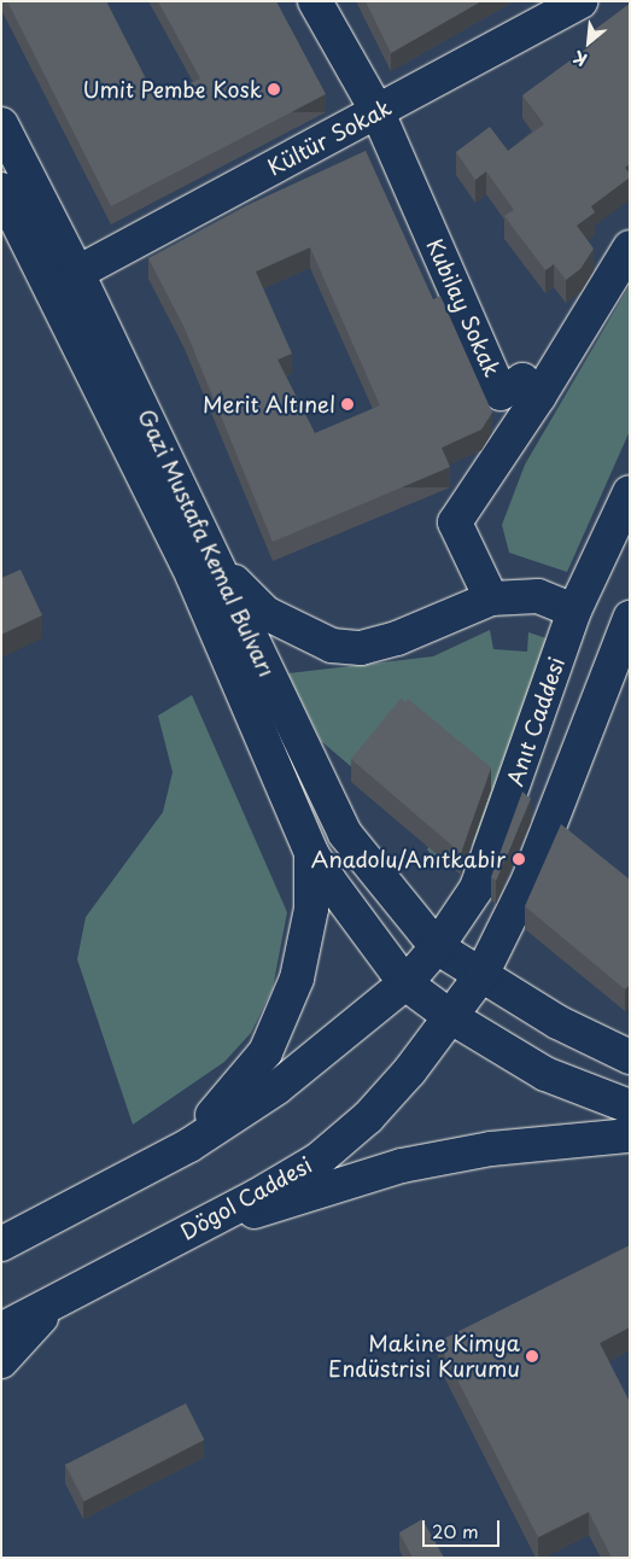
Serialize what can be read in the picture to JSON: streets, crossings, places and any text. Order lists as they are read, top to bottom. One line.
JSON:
{"streets":{"main road":["Kültür Sokak","Kubilay Sokak","Gazi Mustafa Kemal Bulvarı","Anıt Caddesi","Dögol Caddesi"]},"crossings":[["Kültür Sokak","Kubilay Sokak"],["Kültür Sokak","Gazi Mustafa Kemal Bulvarı"],["Gazi Mustafa Kemal Bulvarı","Anıt Caddesi"]],"places":["Umit Pembe Kosk","Merit Altınel","Anadolu/Anıtkabir","Makine Kimya Endüstrisi Kurumu"],"scale_bar":"20 m","north":"bottom left"}
